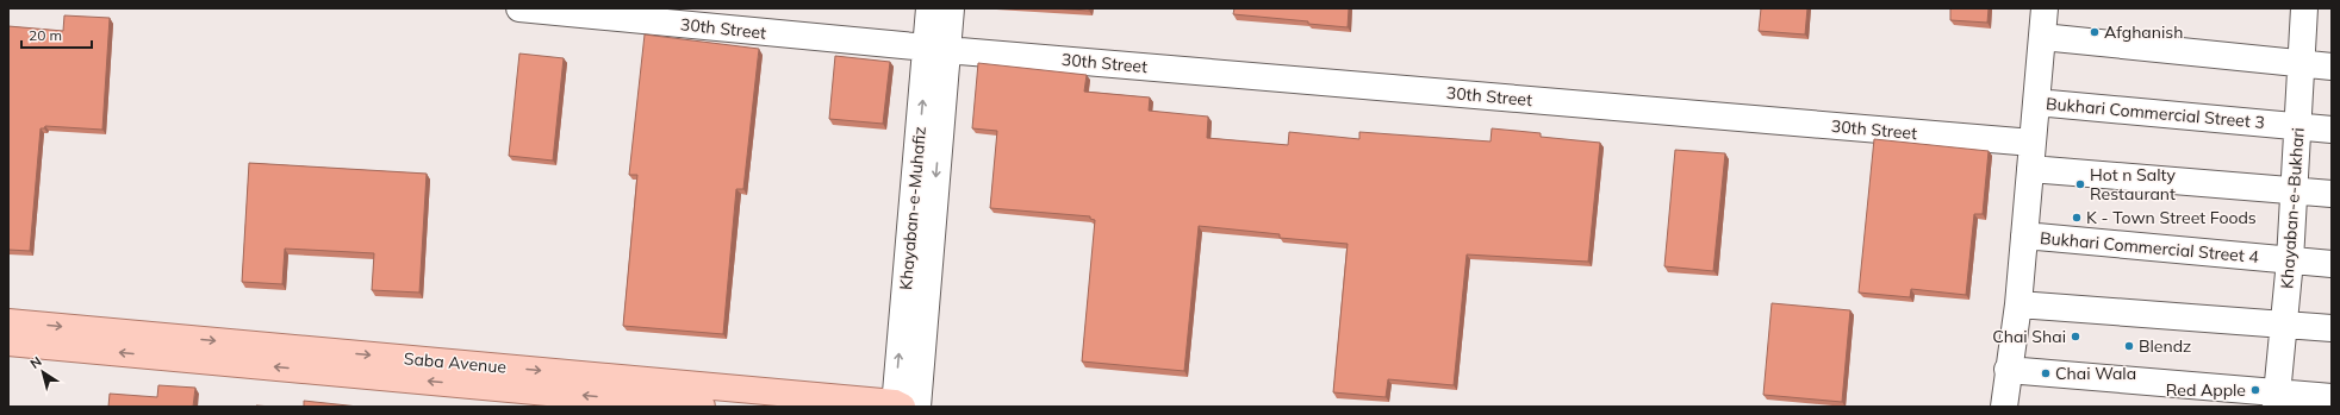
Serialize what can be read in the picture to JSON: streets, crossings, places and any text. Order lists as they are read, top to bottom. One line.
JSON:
{"streets":{"main road":["Saba Avenue"],"street":["30th Street","Bukhari Commercial Street 3","Khayaban-e-Muhafiz","Khayaban-e-Bukhari","Bukhari Commercial Street 4"]},"crossings":[["30th Street","Khayaban-e-Muhafiz"],["Bukhari Commercial Street 3","Khayaban-e-Bukhari"],["Khayaban-e-Muhafiz","Saba Avenue"],["Khayaban-e-Bukhari","Bukhari Commercial Street 4"]],"places":["Afghanish","Hot n Salty Restaurant","K - Town Street Foods","Chai Shai","Blendz","Chai Wala","Red Apple"],"scale_bar":"20 m","north":"top left"}
